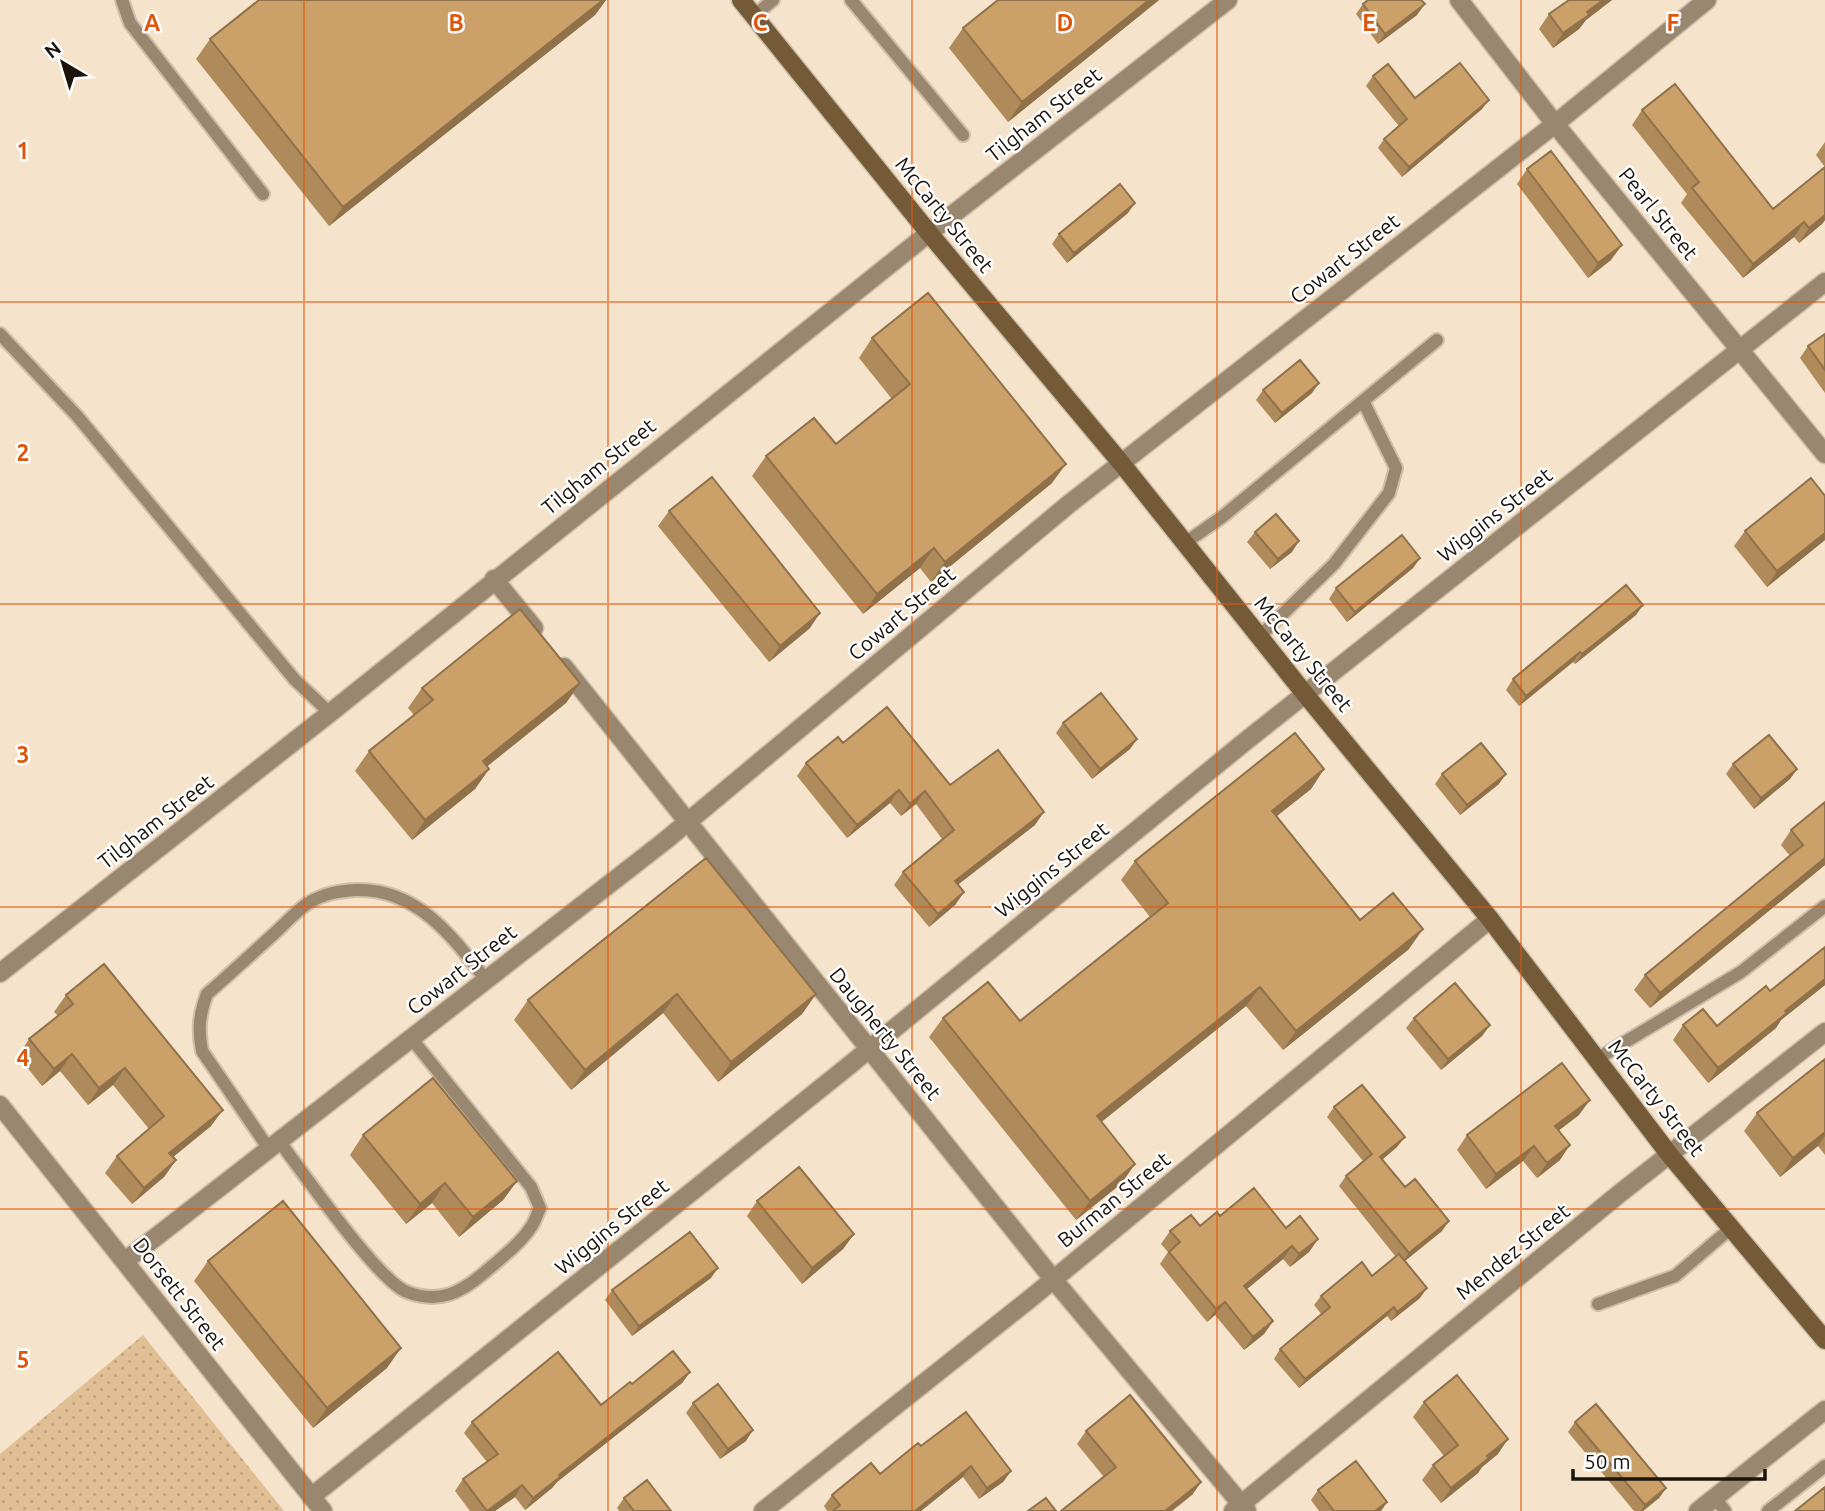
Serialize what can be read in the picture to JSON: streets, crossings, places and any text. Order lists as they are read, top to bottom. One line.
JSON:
{"streets":{"main road":["McCarty Street"],"street":["Tilgham Street","Pearl Street","Cowart Street","Wiggins Street","Daugherty Street","Burman Street","Mendez Street","Dorsett Street"]},"crossings":[["Tilgham Street","McCarty Street"],["Tilgham Street","Daugherty Street"],["Pearl Street","Cowart Street"],["Pearl Street","Wiggins Street"],["McCarty Street","Cowart Street"],["McCarty Street","Wiggins Street"],["McCarty Street","Burman Street"],["McCarty Street","Mendez Street"],["Cowart Street","Daugherty Street"],["Cowart Street","Dorsett Street"],["Wiggins Street","Daugherty Street"],["Wiggins Street","Dorsett Street"],["Daugherty Street","Burman Street"],["Daugherty Street","Mendez Street"]],"scale_bar":"50 m","north":"top left","grid":{"columns":["A","B","C","D","E","F"],"rows":["1","2","3","4","5"]}}
